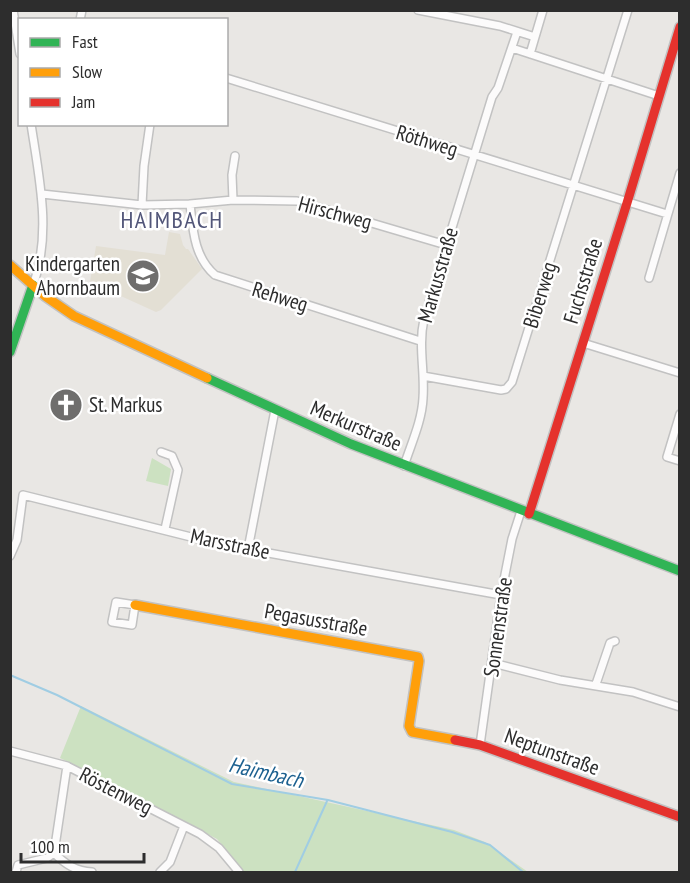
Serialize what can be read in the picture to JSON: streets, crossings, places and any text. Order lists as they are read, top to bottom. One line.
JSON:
{"streets":{"street":["Röthweg","Hirschweg","Markusstraße","Fuchsstraße","Biberweg","Rehweg","Merkurstraße","Marsstraße","Pegasusstraße","Sonnenstraße","Neptunstraße","Röstenweg"]},"crossings":[["Röthweg","Markusstraße"],["Röthweg","Fuchsstraße"],["Röthweg","Biberweg"],["Hirschweg","Markusstraße"],["Hirschweg","Rehweg"],["Markusstraße","Biberweg"],["Markusstraße","Rehweg"],["Markusstraße","Merkurstraße"],["Fuchsstraße","Merkurstraße"],["Fuchsstraße","Sonnenstraße"],["Merkurstraße","Sonnenstraße"],["Marsstraße","Sonnenstraße"],["Pegasusstraße","Neptunstraße"],["Sonnenstraße","Neptunstraße"]],"districts":["HAIMBACH"],"water":["Haimbach"],"places":{"school or university":["Kindergarten Ahornbaum"],"church":["St. Markus"]},"legend":["Fast","Slow","Jam"],"scale_bar":"100 m"}
